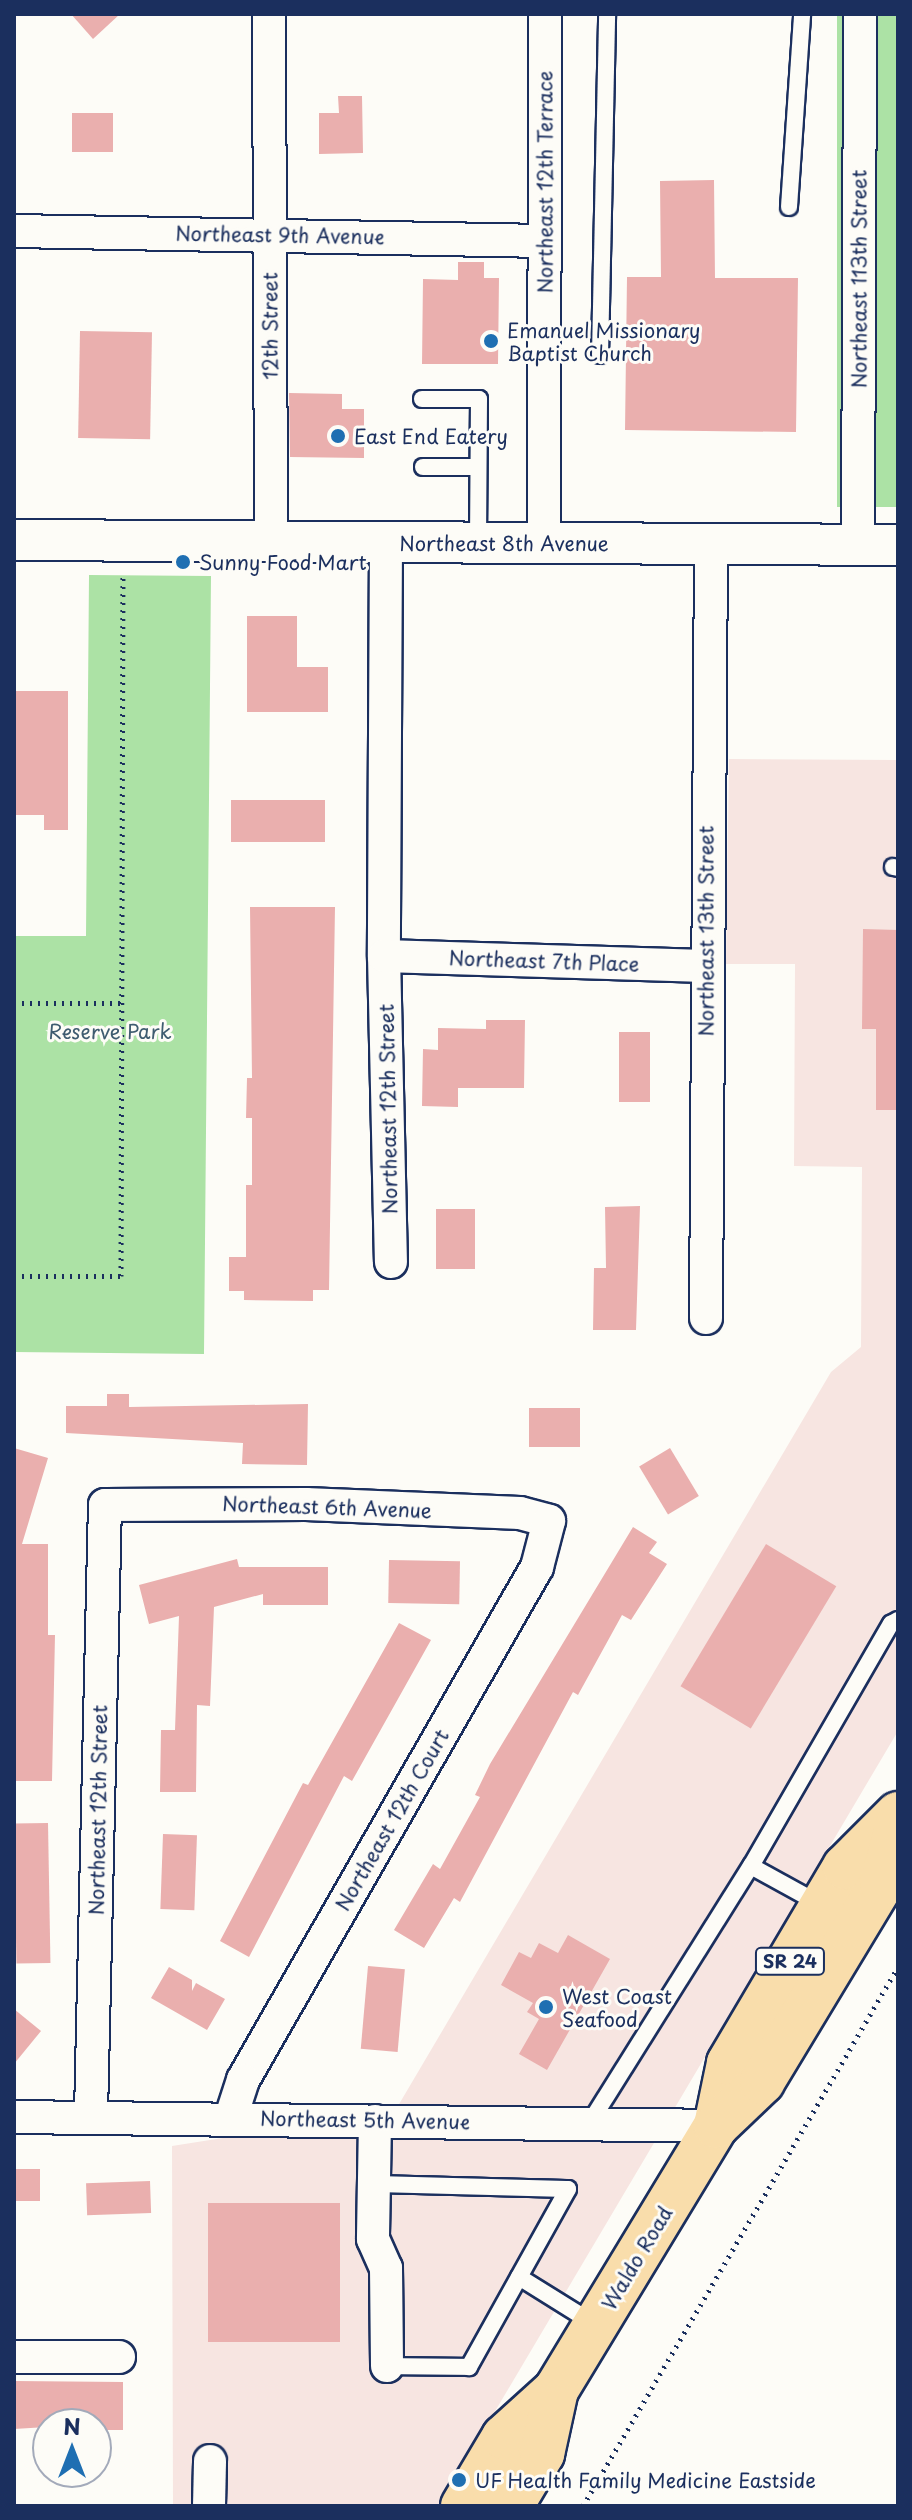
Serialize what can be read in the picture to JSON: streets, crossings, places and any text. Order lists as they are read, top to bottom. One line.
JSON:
{"streets":{"highway":["SR 24","Waldo Road"],"street":["Northeast 12th Terrace","Northeast 9th Avenue","Northeast 113th Street","12th Street","Northeast 8th Avenue","Northeast 13th Street","Northeast 7th Place","Northeast 12th Street","Northeast 6th Avenue","Northeast 12th Court","Northeast 5th Avenue"]},"crossings":[["Northeast 12th Terrace","Northeast 9th Avenue"],["Northeast 12th Terrace","Northeast 8th Avenue"],["Northeast 9th Avenue","12th Street"],["Northeast 113th Street","Northeast 8th Avenue"],["12th Street","Northeast 8th Avenue"],["Northeast 8th Avenue","Northeast 13th Street"],["Northeast 13th Street","Northeast 7th Place"],["Northeast 7th Place","Northeast 12th Street"],["Northeast 12th Street","Northeast 6th Avenue"],["Northeast 12th Street","Northeast 5th Avenue"],["Northeast 6th Avenue","Northeast 12th Court"],["Northeast 12th Court","Northeast 5th Avenue"],["Northeast 5th Avenue","Waldo Road"]],"parks":["Reserve Park"],"places":["Emanuel Missionary Baptist Church","East End Eatery","Sunny Food Mart","West Coast Seafood","UF Health Family Medicine Eastside"],"north":"top"}
